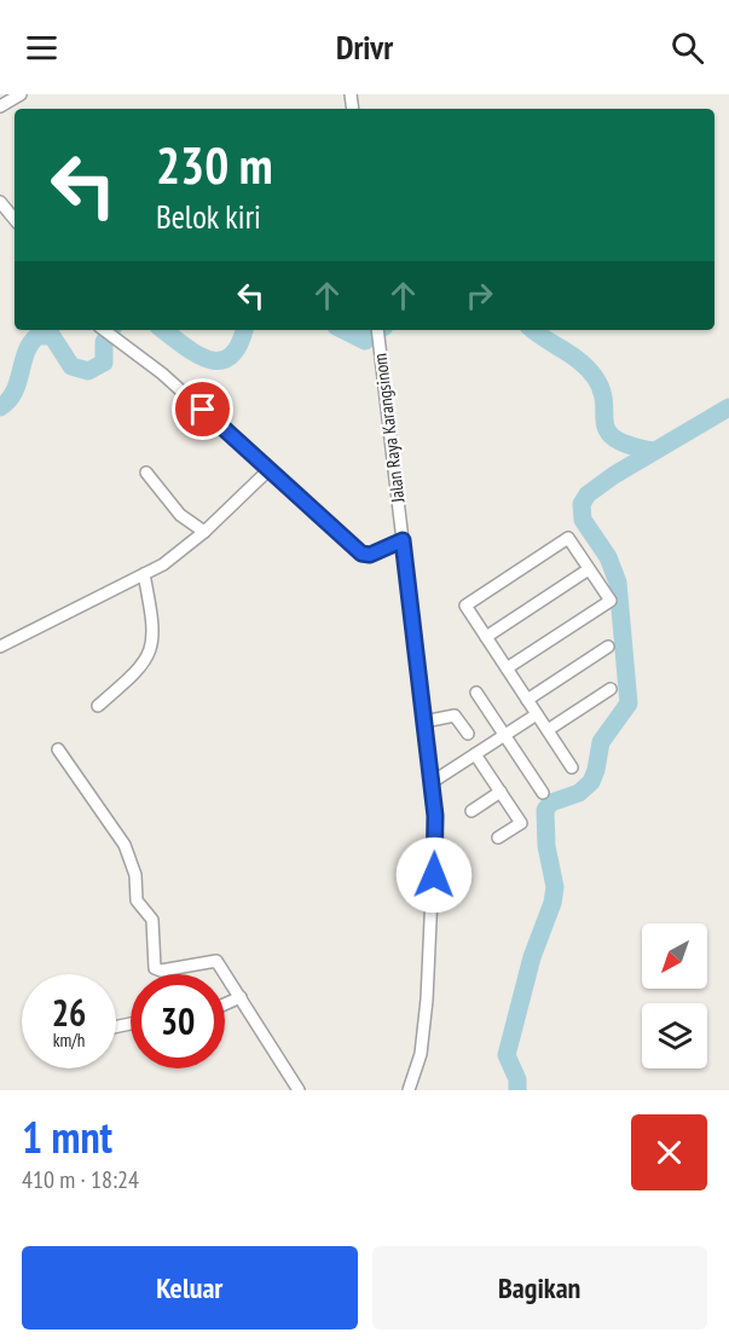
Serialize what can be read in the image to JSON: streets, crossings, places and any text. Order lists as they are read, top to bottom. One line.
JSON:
{"streets":{"street":["Jalan Raya Karangsinom"]},"north":"bottom left","page":{"header":"Drivr","turn":["230 m","Belok kiri"],"speed":"26 km/h","limit":"30","heading":["1 mnt","410 m · 18:24"],"buttons":["Keluar","Bagikan"]}}
